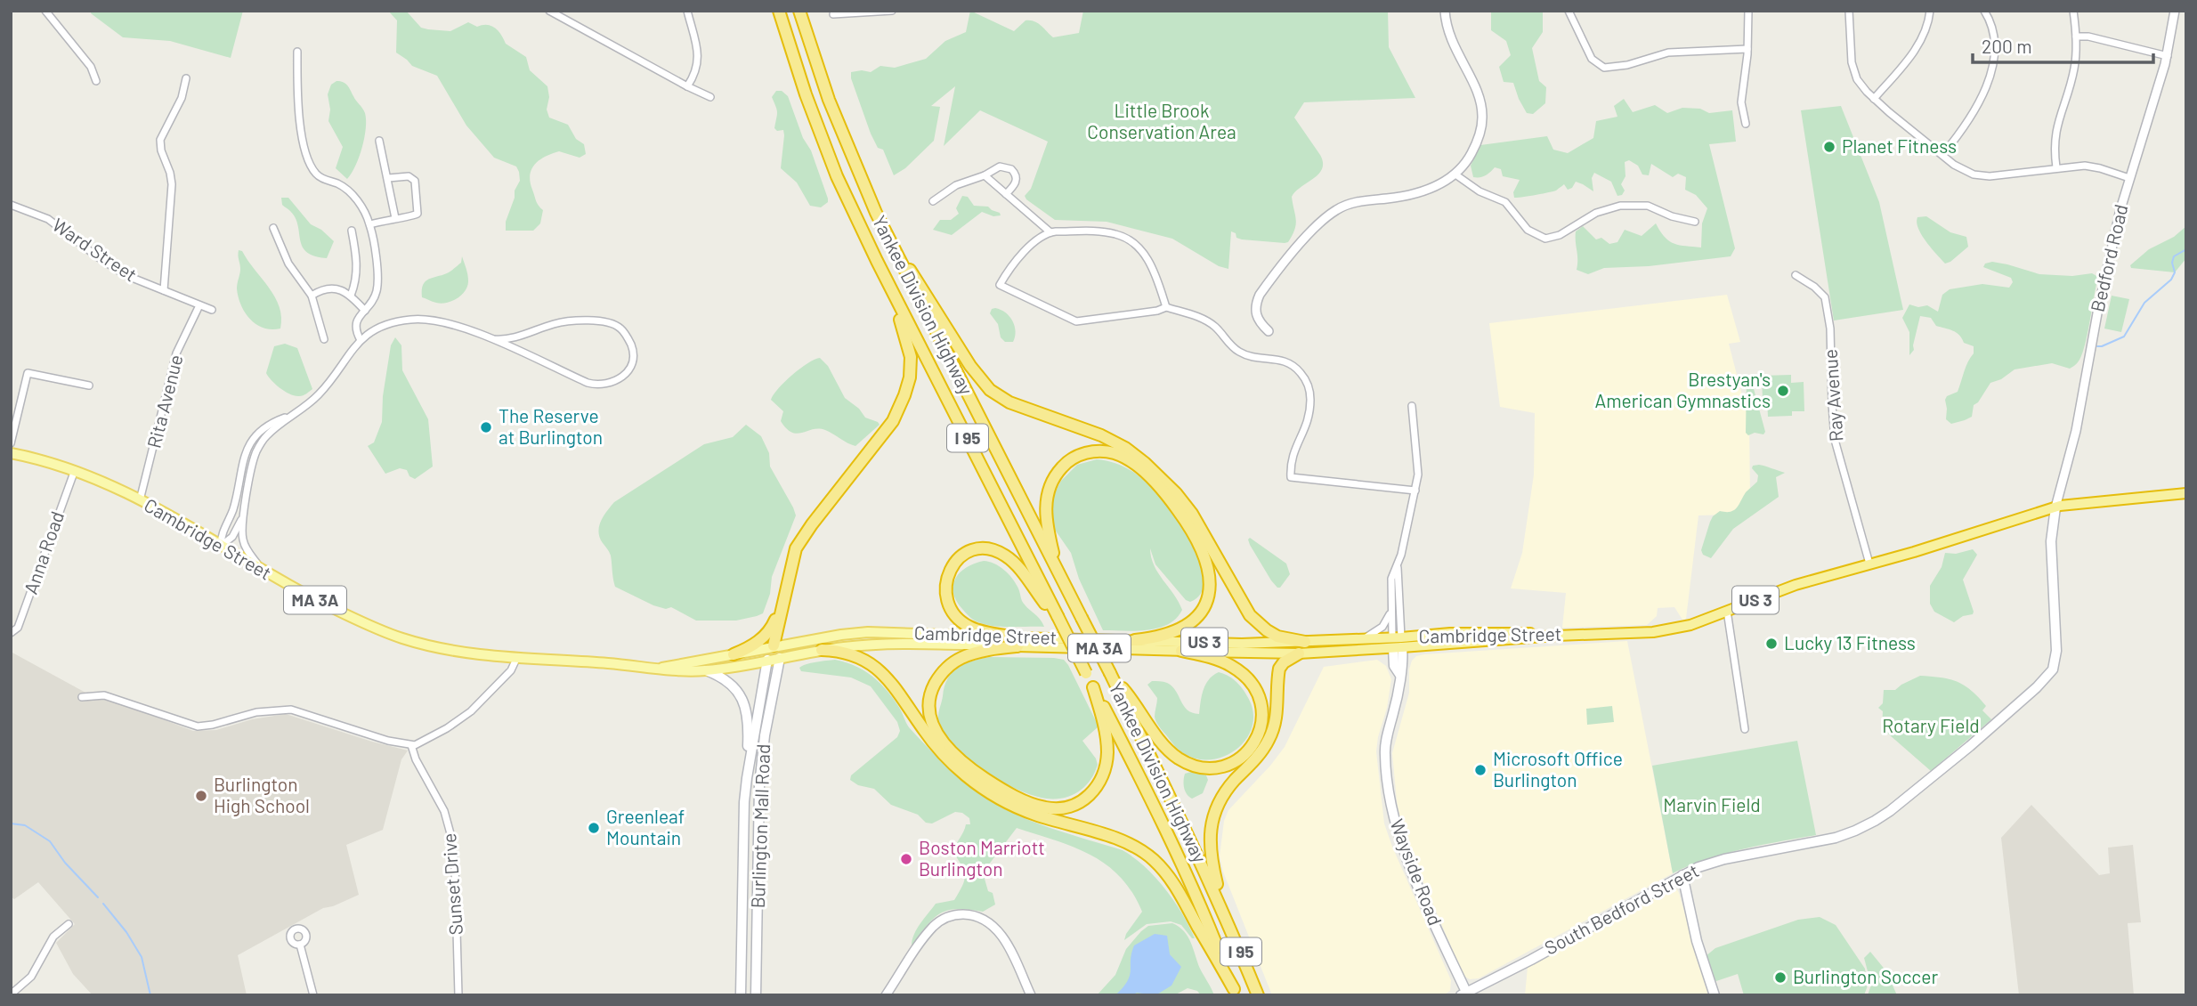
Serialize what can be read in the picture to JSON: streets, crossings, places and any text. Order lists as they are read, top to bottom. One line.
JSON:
{"streets":{"highway":["Yankee Division Highway","I 95","Cambridge Street","MA 3A","US 3"],"main road":["Burlington Mall Road","Wayside Road","South Bedford Street"],"street":["Ward Street","Bedford Road","Ray Avenue","Rita Avenue","Anna Road","Sunset Drive"]},"crossings":[["Ward Street","Rita Avenue"],["Bedford Road","Cambridge Street"],["Bedford Road","US 3"],["Bedford Road","South Bedford Street"],["Yankee Division Highway","US 3"],["Ray Avenue","Cambridge Street"],["Rita Avenue","Cambridge Street"],["Cambridge Street","Anna Road"],["Cambridge Street","US 3"],["Cambridge Street","Burlington Mall Road"],["Cambridge Street","Wayside Road"],["Cambridge Street","South Bedford Street"],["US 3","South Bedford Street"],["Wayside Road","South Bedford Street"]],"parks":["Little Brook Conservation Area","Rotary Field","Marvin Field"],"places":["Planet Fitness","Brestyan's American Gymnastics","The Reserve at Burlington","Lucky 13 Fitness","Microsoft Office Burlington","Burlington High School","Greenleaf Mountain","Boston Marriott Burlington","Burlington Soccer"],"scale_bar":"200 m"}
